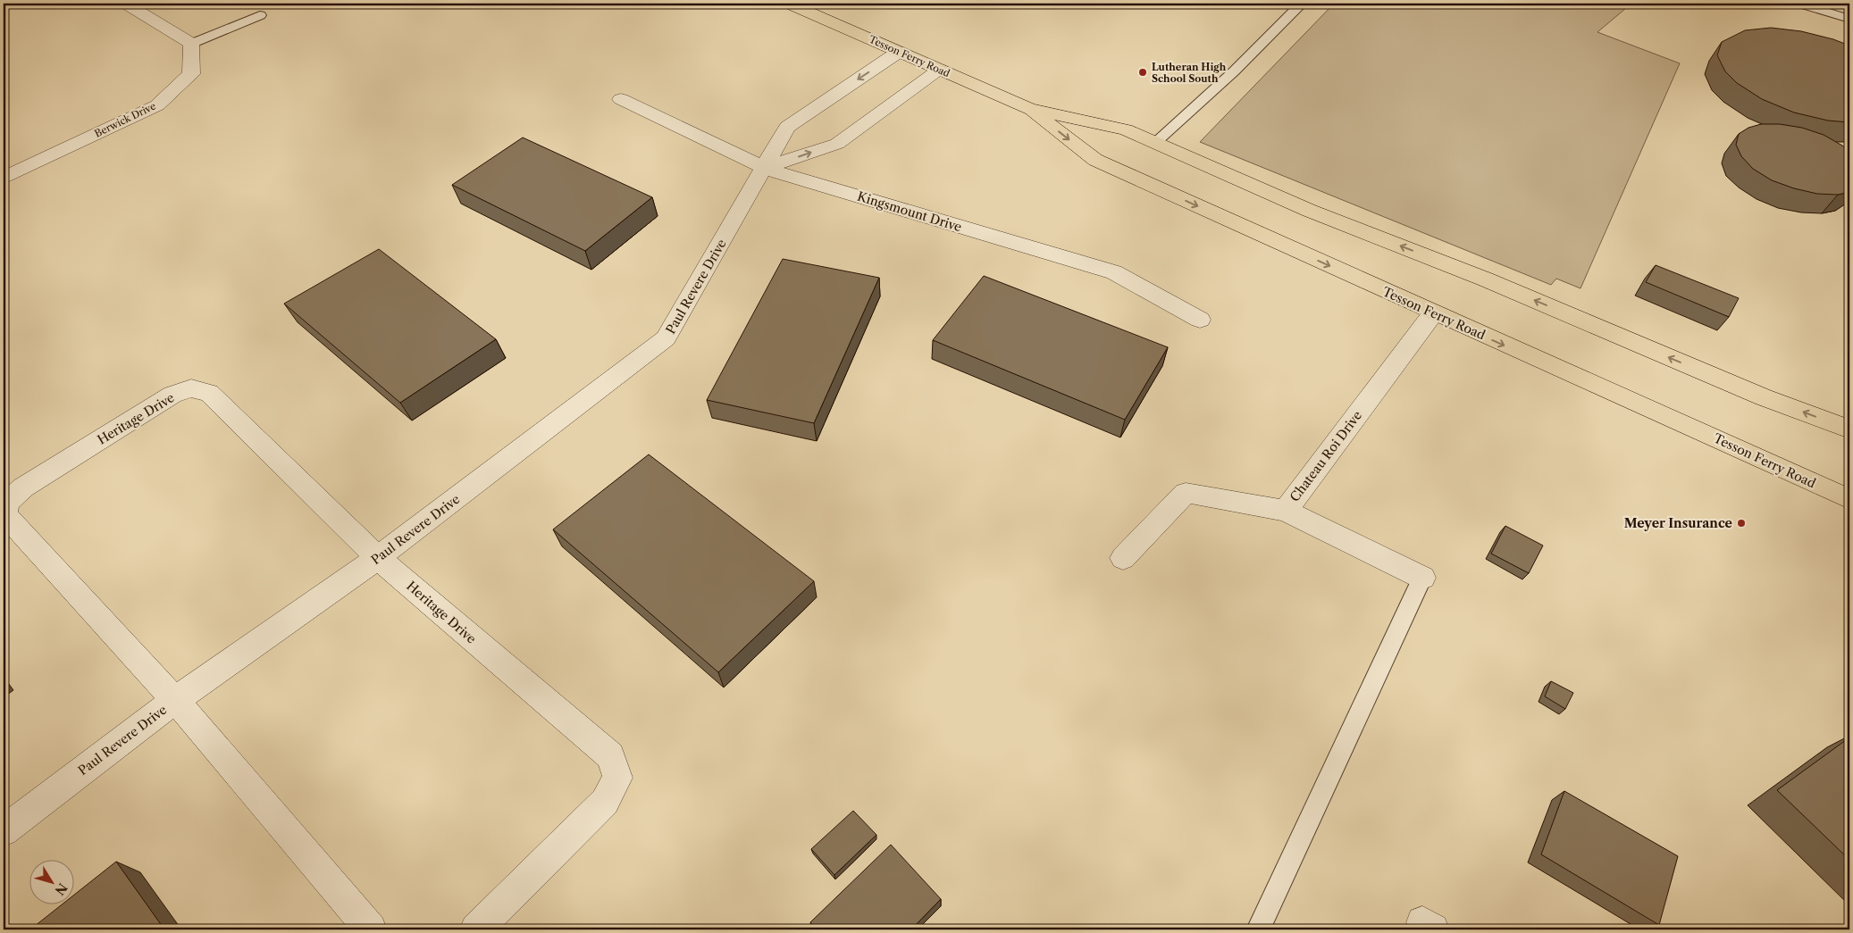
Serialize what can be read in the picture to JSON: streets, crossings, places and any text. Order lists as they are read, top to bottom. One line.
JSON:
{"streets":{"main road":["Tesson Ferry Road"],"street":["Berwick Drive","Kingsmount Drive","Paul Revere Drive","Heritage Drive","Chateau Roi Drive"]},"crossings":[["Tesson Ferry Road","Paul Revere Drive"],["Tesson Ferry Road","Chateau Roi Drive"],["Kingsmount Drive","Paul Revere Drive"],["Paul Revere Drive","Heritage Drive"]],"places":["Lutheran High School South","Meyer Insurance"],"north":"bottom right"}
